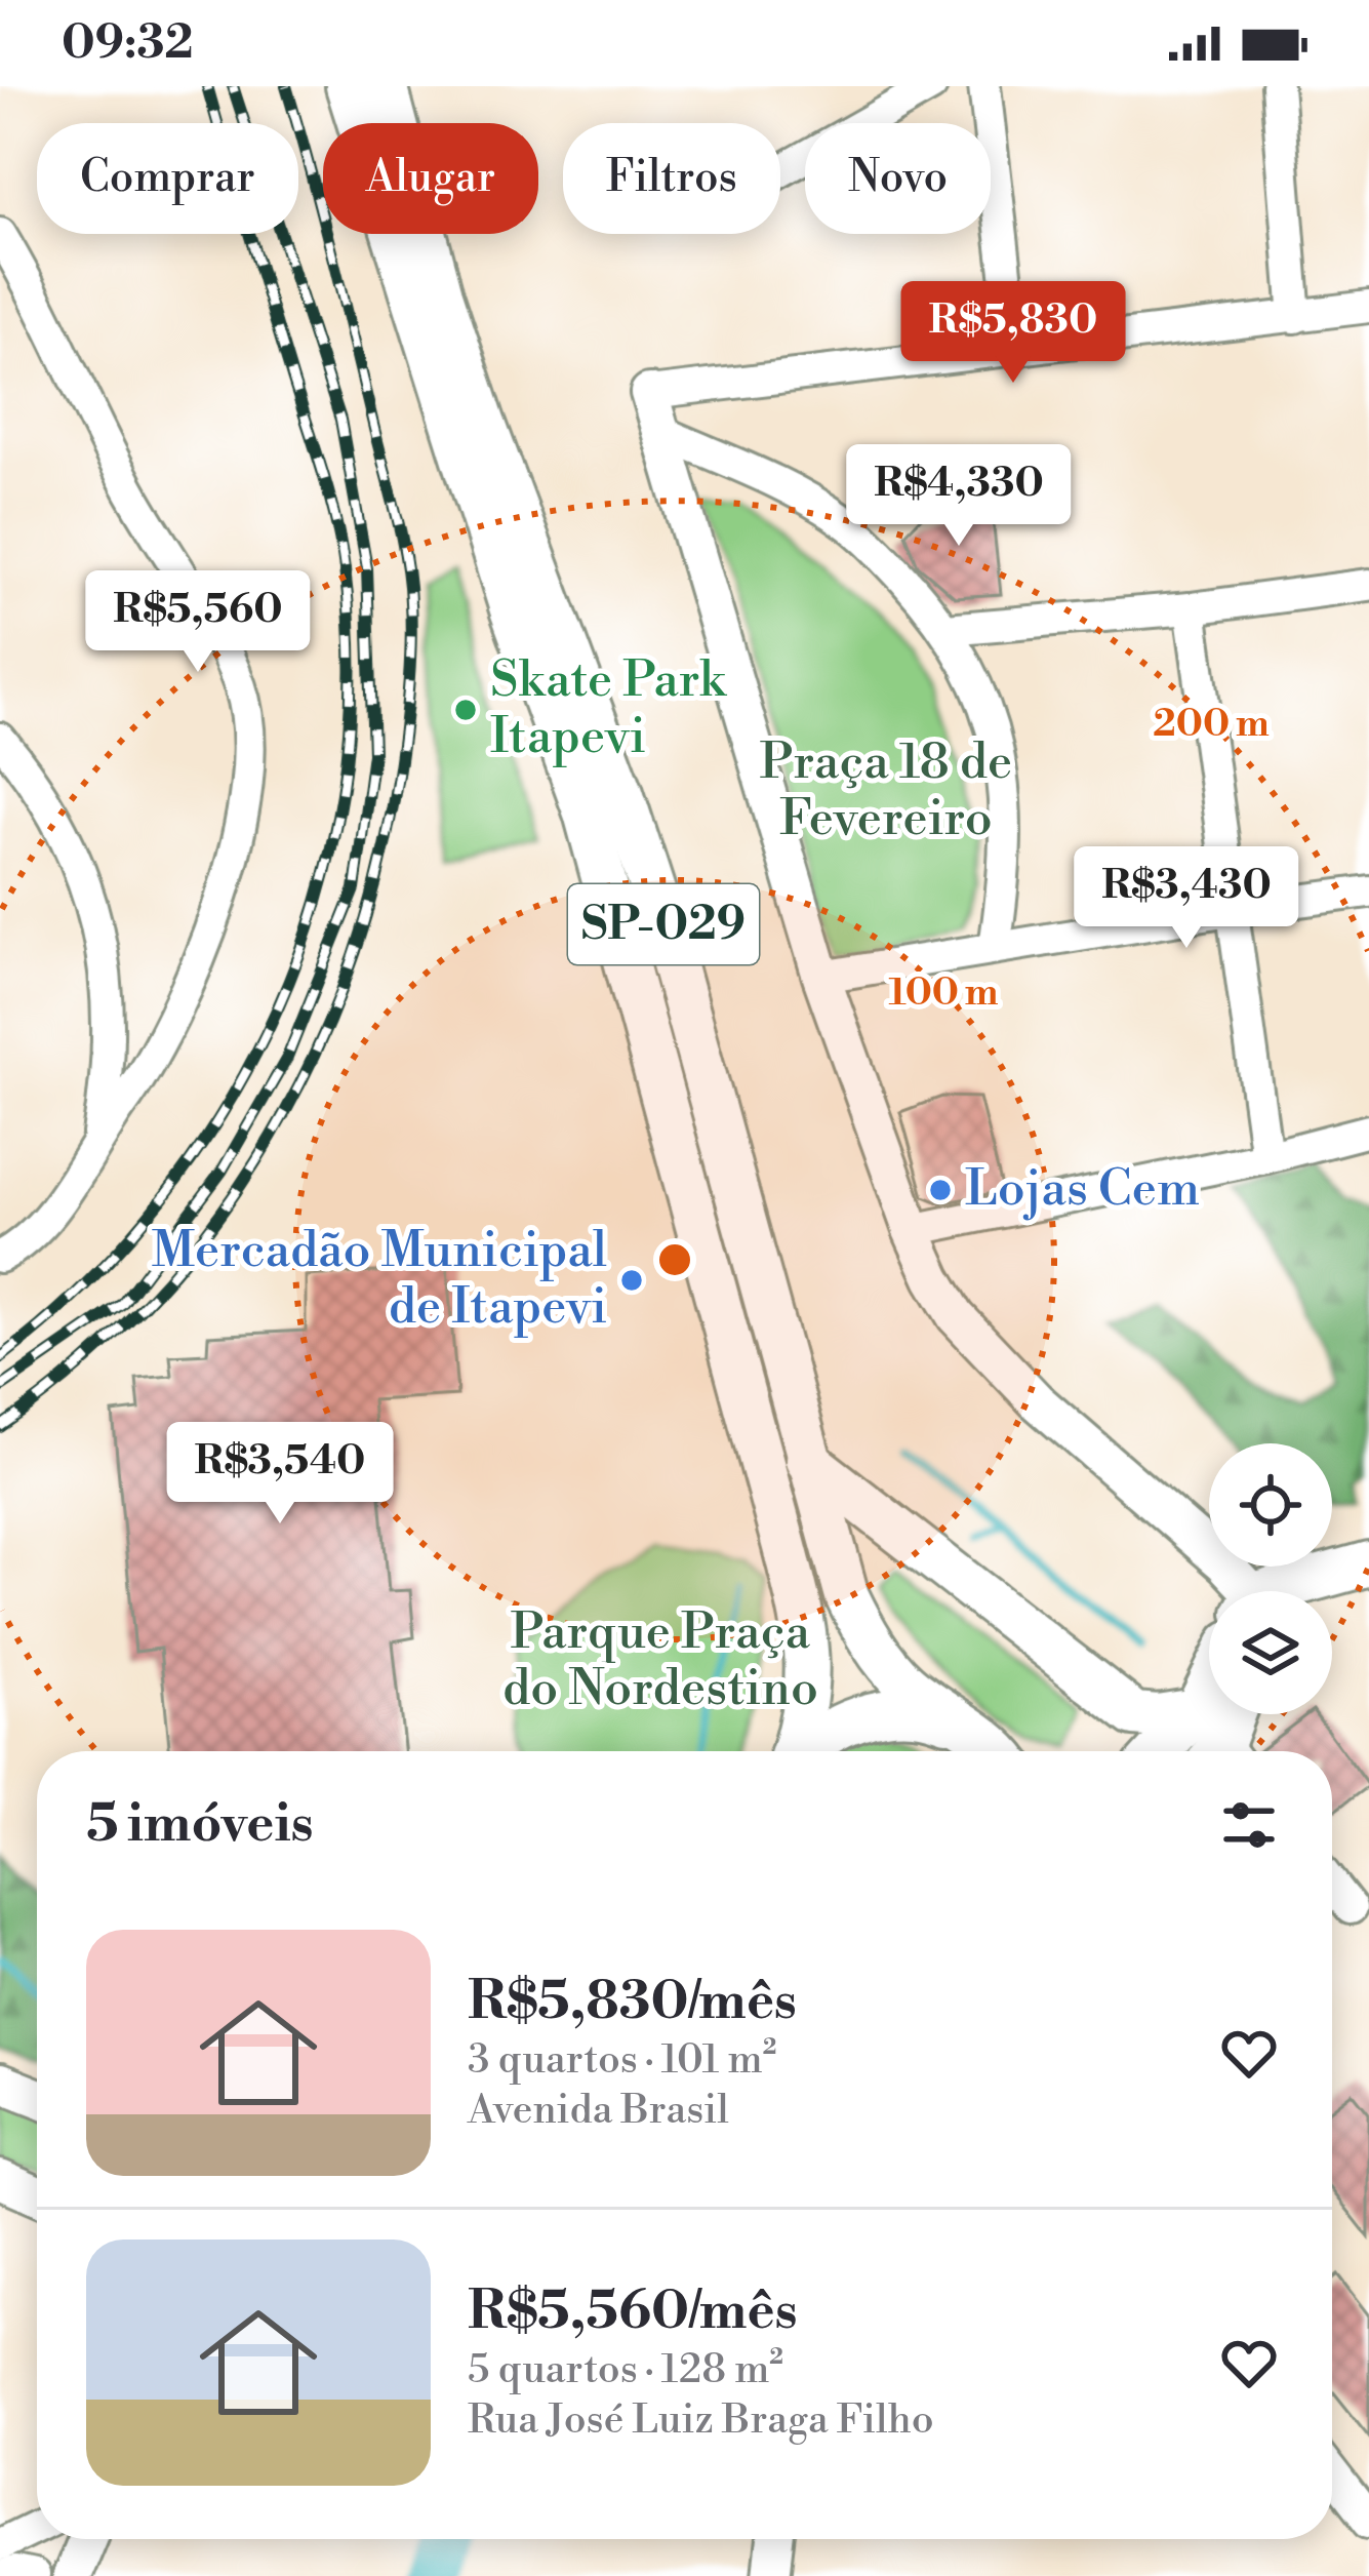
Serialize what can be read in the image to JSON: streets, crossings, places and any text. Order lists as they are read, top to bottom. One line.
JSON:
{"streets":{"highway":["SP-029"]},"parks":["Praça 18 de Fevereiro","Parque Praça do Nordestino"],"places":["Skate Park Itapevi","Lojas Cem","Mercadão Municipal de Itapevi"],"page":{"status":"09:32","chip":["Comprar","Alugar","Filtros","Novo"],"price":["R$5,830","R$4,330","R$5,560","R$3,430","R$3,540"],"heading":"5 imóveis","list":[{"name":"R$5,830/mês","note":"3 quartos · 101 m² · Avenida Brasil"},{"name":"R$5,560/mês","note":"5 quartos · 128 m² · Rua José Luiz Braga Filho"}]},"rings":["200 m","100 m"]}
